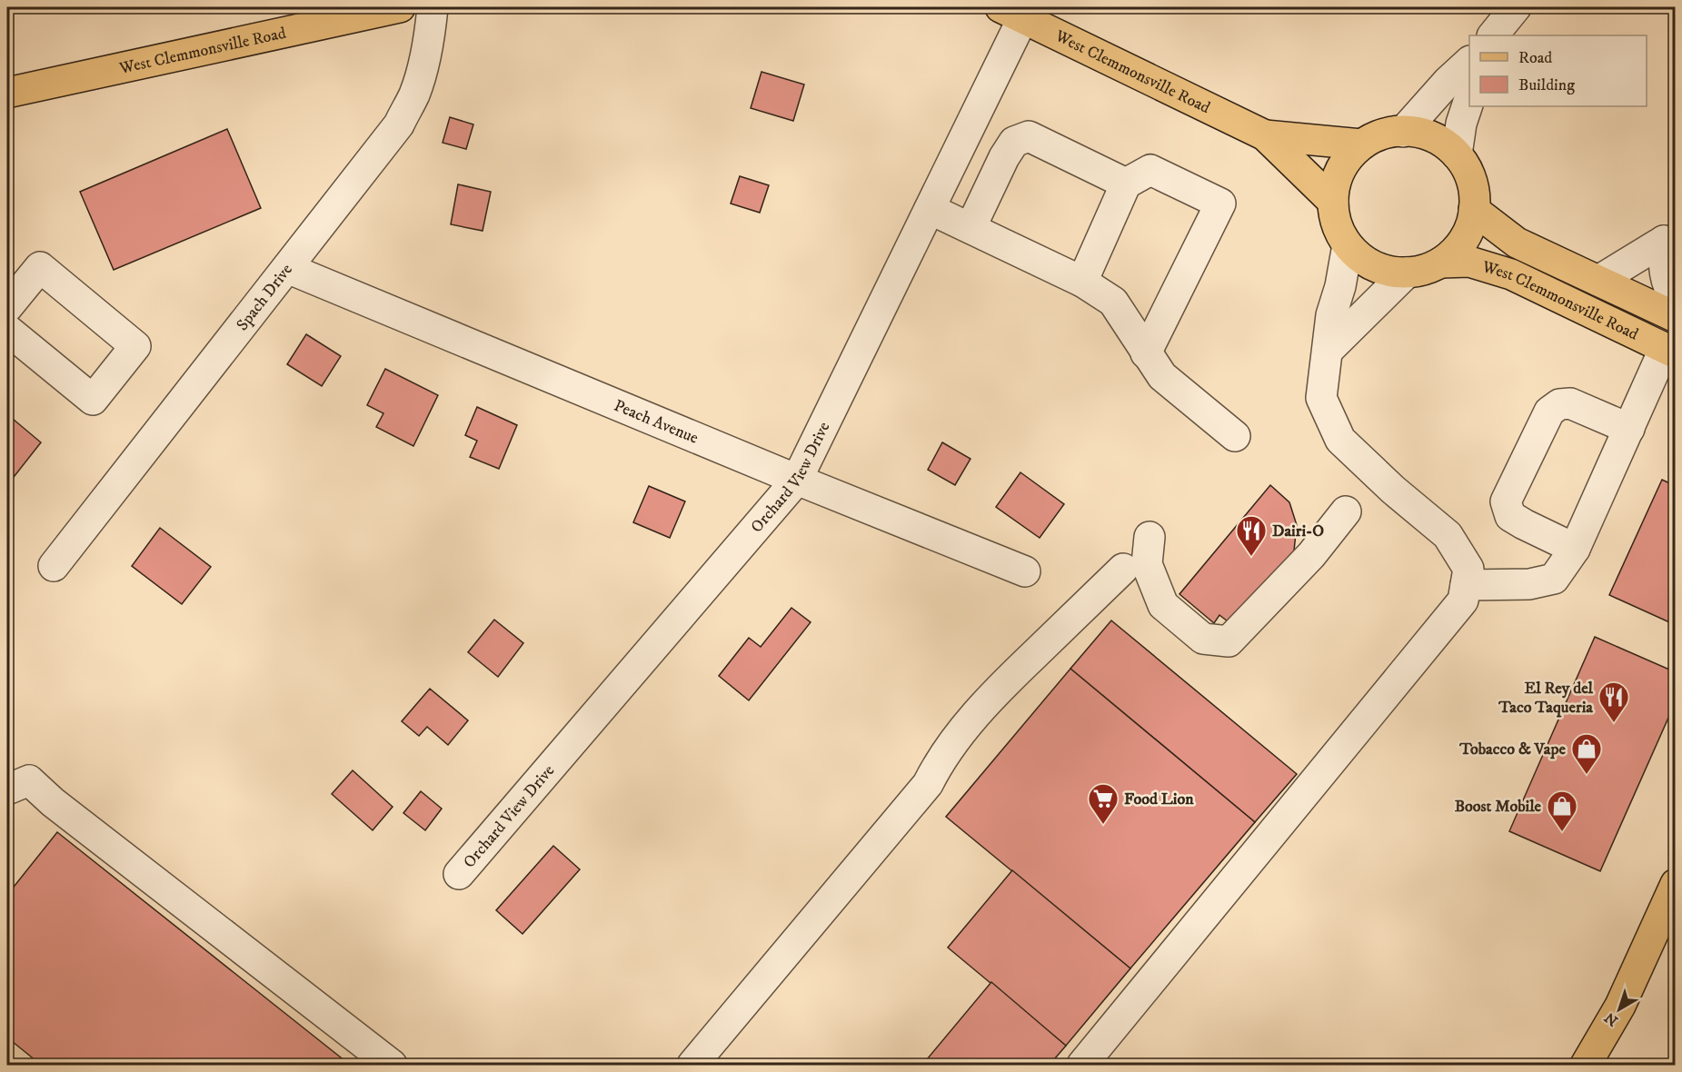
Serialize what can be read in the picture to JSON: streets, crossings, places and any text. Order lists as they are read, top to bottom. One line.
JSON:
{"streets":{"main road":["West Clemmonsville Road"],"street":["Spach Drive","Peach Avenue","Orchard View Drive"]},"crossings":[["West Clemmonsville Road","Orchard View Drive"],["Spach Drive","Peach Avenue"],["Peach Avenue","Orchard View Drive"]],"places":{"restaurant":["Dairi-O","El Rey del Taco Taqueria"],"shop":["Tobacco & Vape","Boost Mobile"],"supermarket":["Food Lion"]},"legend":["Road","Building"],"north":"bottom left"}
